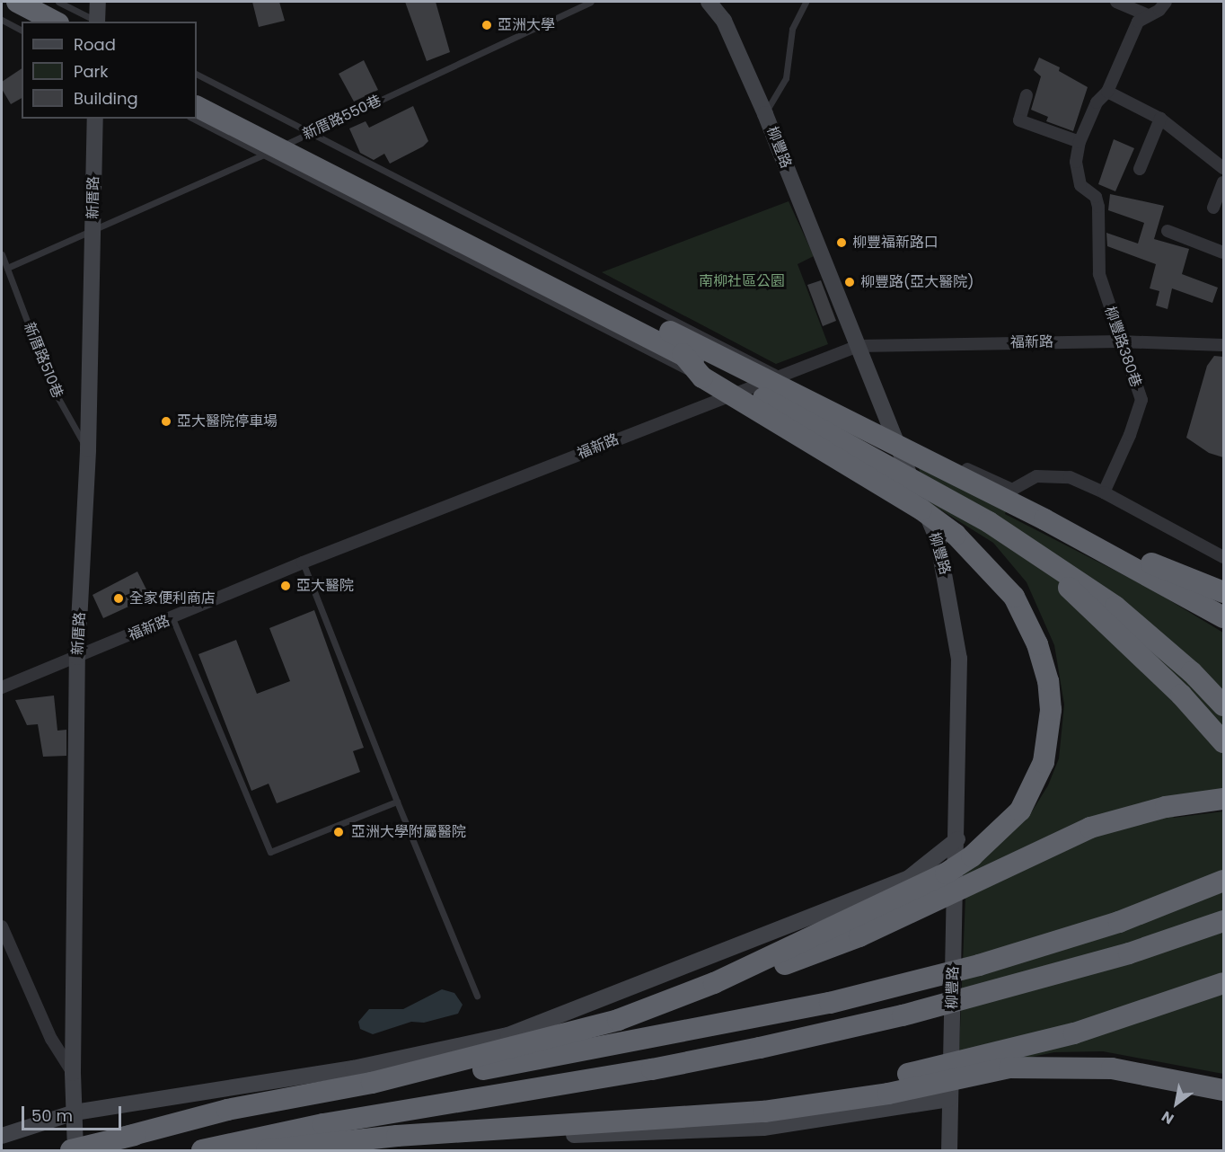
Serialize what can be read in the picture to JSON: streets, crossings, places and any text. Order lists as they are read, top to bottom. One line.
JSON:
{"streets":{"street":["柳豐路","新厝路","福新路","柳豐路380巷"],"lane":["新厝路550巷","新厝路510巷"]},"crossings":[["新厝路550巷","新厝路"],["柳豐路","福新路"],["新厝路","福新路"],["新厝路","新厝路510巷"],["福新路","柳豐路380巷"]],"parks":["南柳社區公園"],"places":["亞洲大學","柳豐福新路口","柳豐路(亞大醫院)","亞大醫院停車場","亞大醫院","全家便利商店","亞洲大學附屬醫院"],"legend":["Road","Park","Building"],"scale_bar":"50 m","north":"bottom left"}
